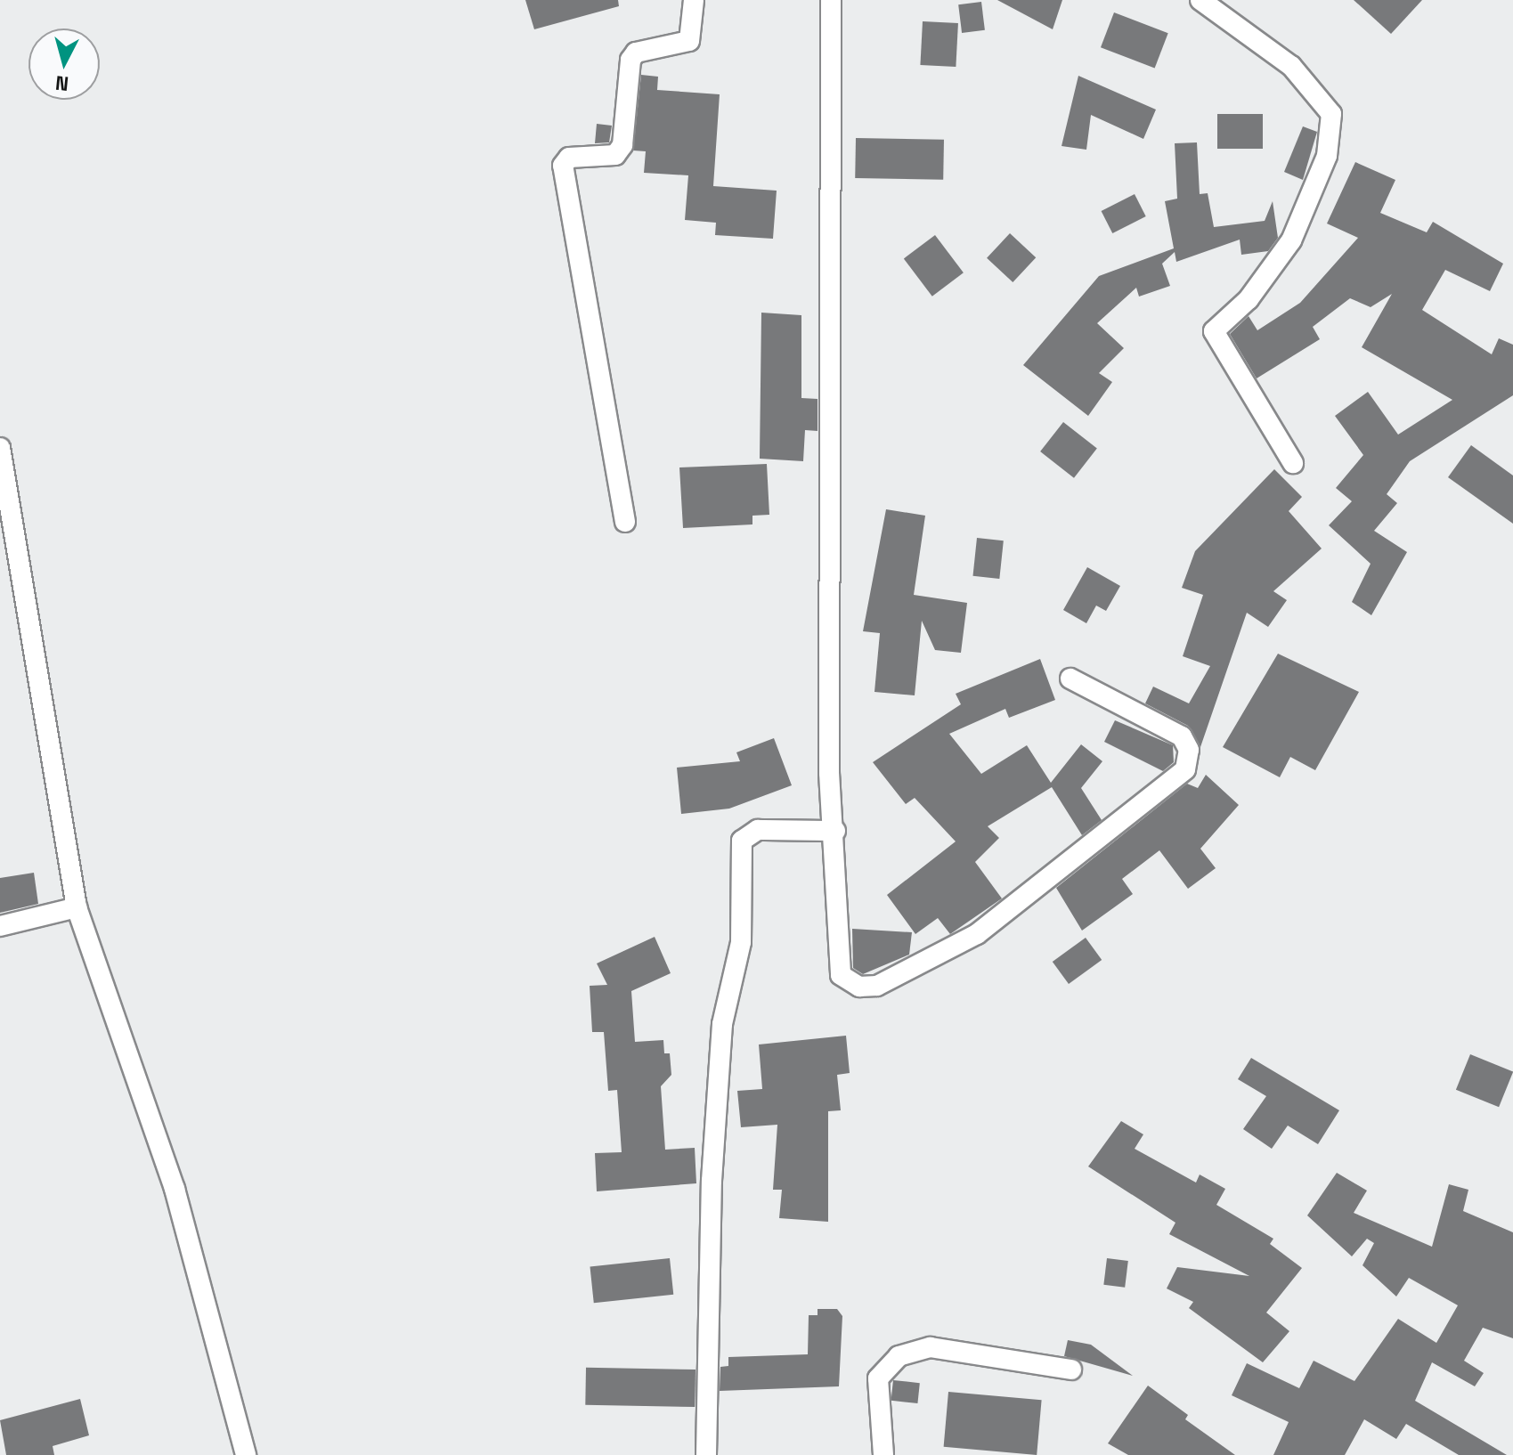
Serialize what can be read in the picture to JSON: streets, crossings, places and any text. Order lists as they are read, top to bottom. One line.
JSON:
{"north":"bottom"}
